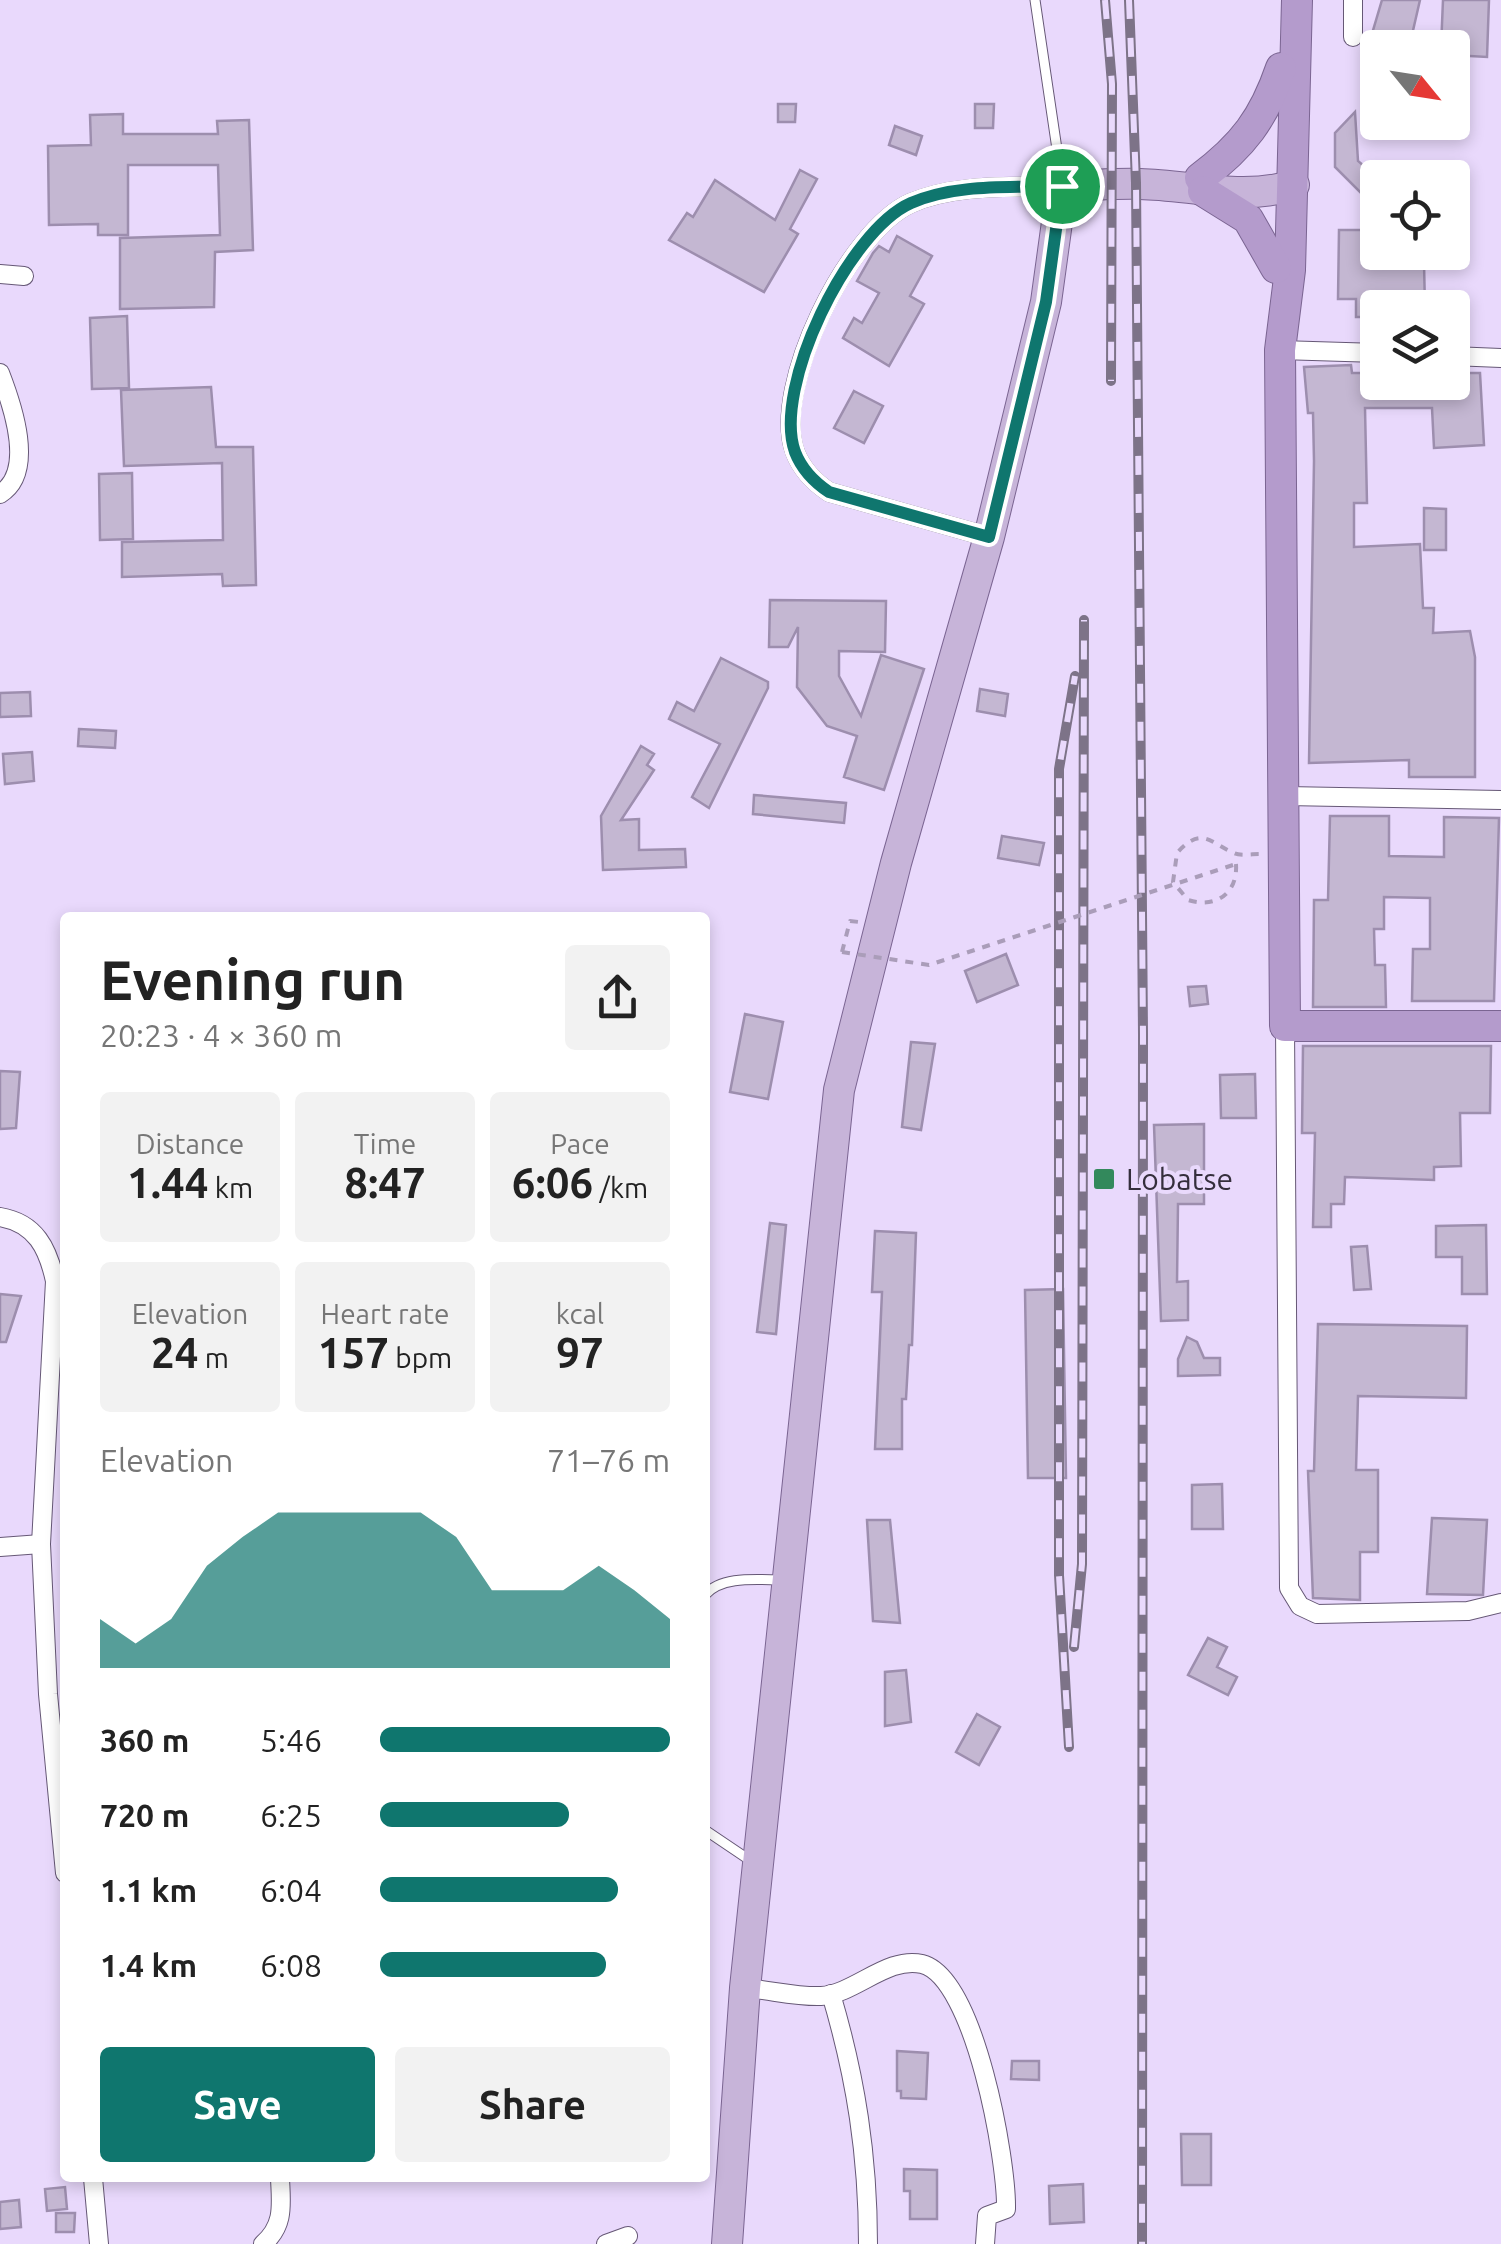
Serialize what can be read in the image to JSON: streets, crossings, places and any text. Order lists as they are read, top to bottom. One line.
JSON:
{"places":{"transit":["Lobatse"]},"north":"bottom right","page":{"heading":["Evening run","20:23 · 4 × 360 m"],"stats":[["Distance","1.44 km"],["Time","8:47"],["Pace","6:06 /km"],["Elevation","24 m"],["Heart rate","157 bpm"],["kcal","97"]],"chart":["Elevation","71–76 m"],"list":[{"name":"360 m","note":"5:46"},{"name":"720 m","note":"6:25"},{"name":"1.1 km","note":"6:04"},{"name":"1.4 km","note":"6:08"}],"buttons":["Save","Share"]}}
